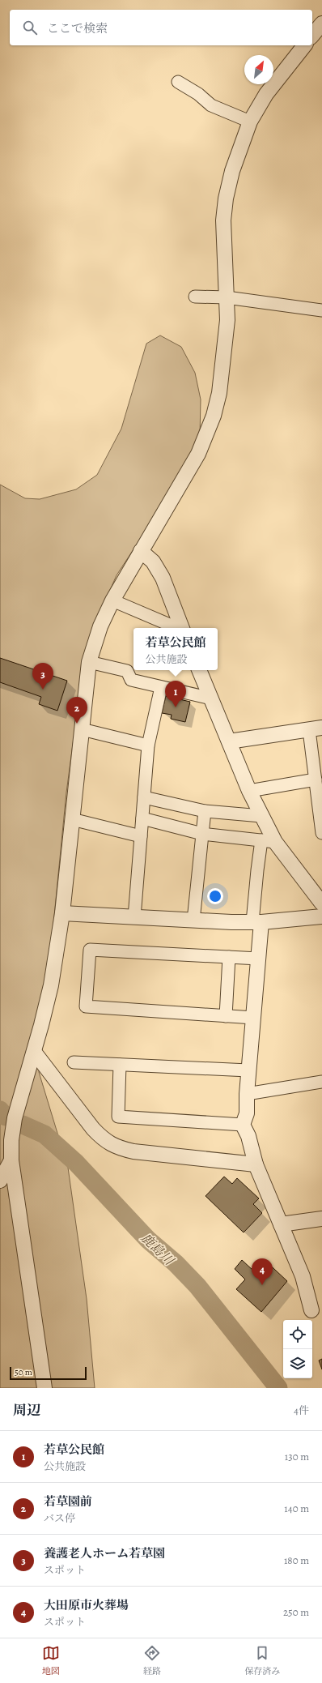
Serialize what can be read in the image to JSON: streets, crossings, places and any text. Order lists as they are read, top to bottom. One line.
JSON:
{"water":["鹿島川"],"scale_bar":"50 m","north":"top right","page":{"search":"ここで検索","popup":["若草公民館","公共施設"],"pins":["3","1","2","4"],"scale":"50 m","heading":["周辺","4件"],"list":[{"mark":"1","name":"若草公民館","note":"公共施設","value":"130 m"},{"mark":"2","name":"若草園前","note":"バス停","value":"140 m"},{"mark":"3","name":"養護老人ホーム若草園","note":"スポット","value":"180 m"},{"mark":"4","name":"大田原市火葬場","note":"スポット","value":"250 m"}],"nav":["地図","経路","保存済み"]}}
